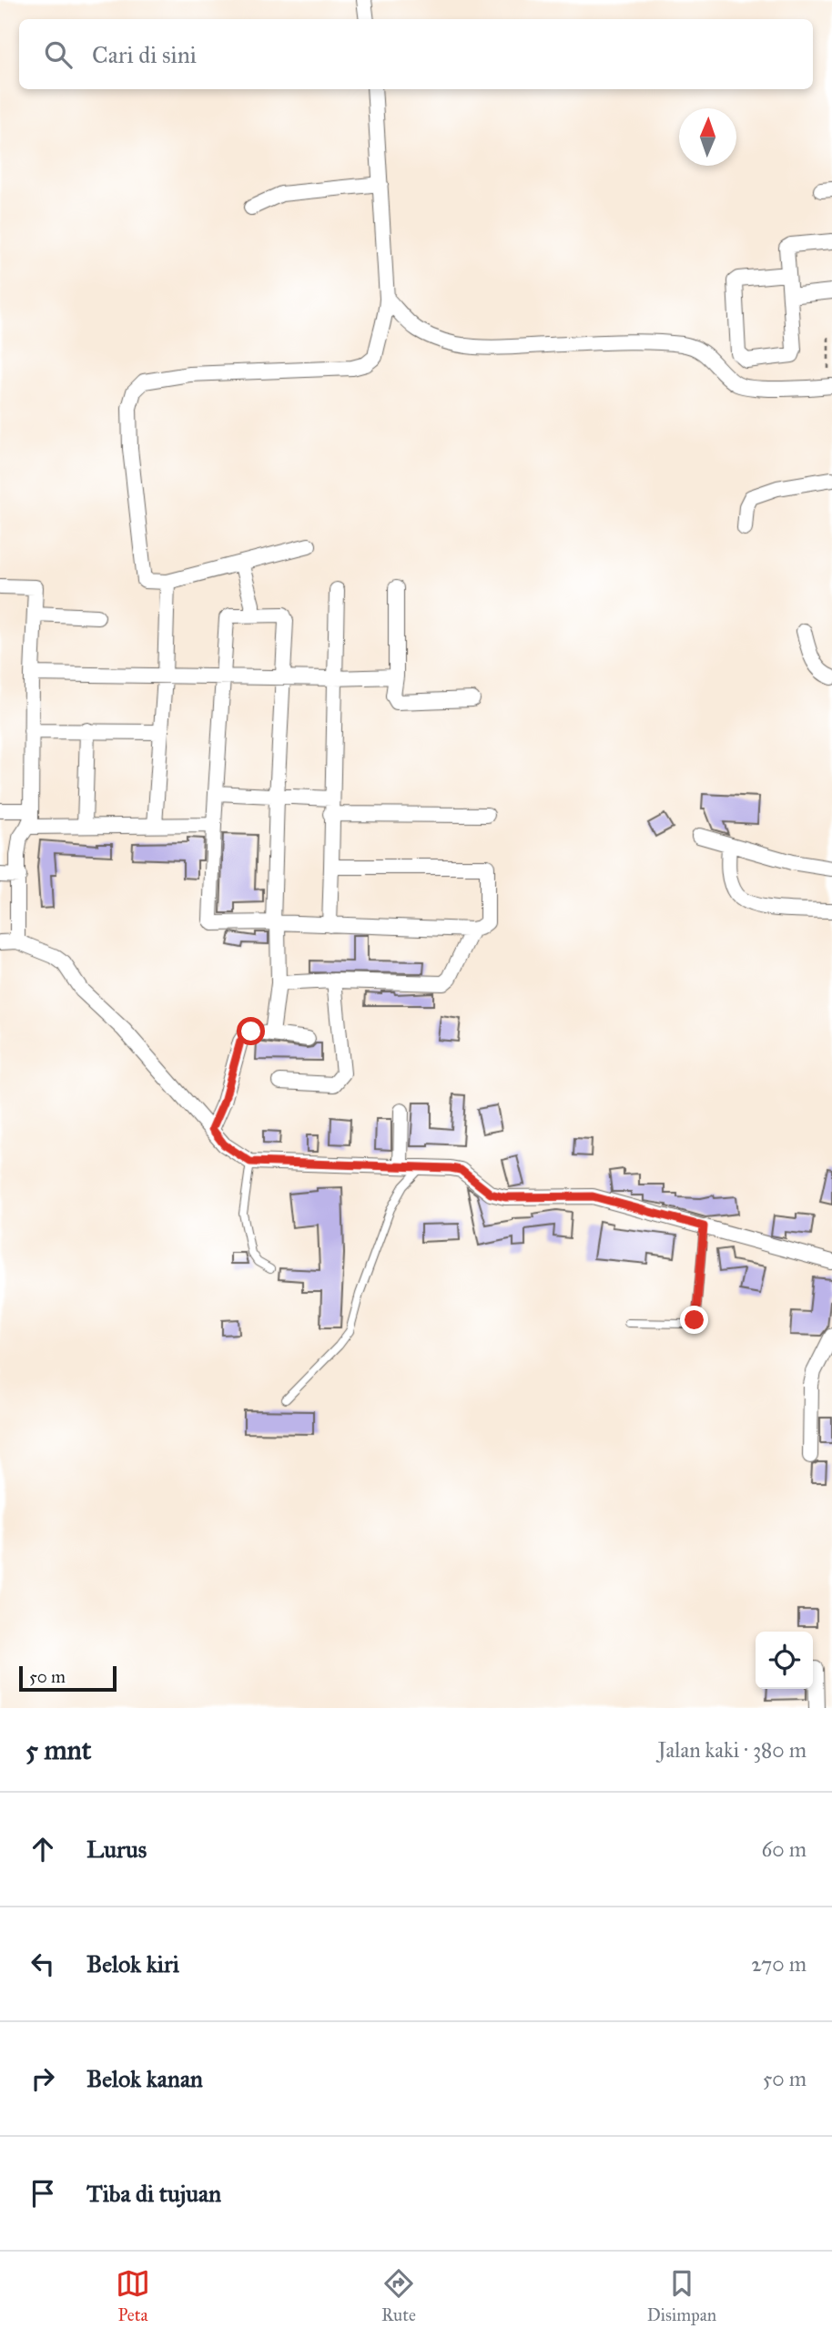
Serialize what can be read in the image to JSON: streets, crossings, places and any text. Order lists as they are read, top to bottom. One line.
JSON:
{"scale_bar":"50 m","north":"top","page":{"search":"Cari di sini","scale":"50 m","heading":["5 mnt","Jalan kaki · 380 m"],"list":[["Lurus","60 m"],["Belok kiri","270 m"],["Belok kanan","50 m"],"Tiba di tujuan"],"nav":["Peta","Rute","Disimpan"]}}
